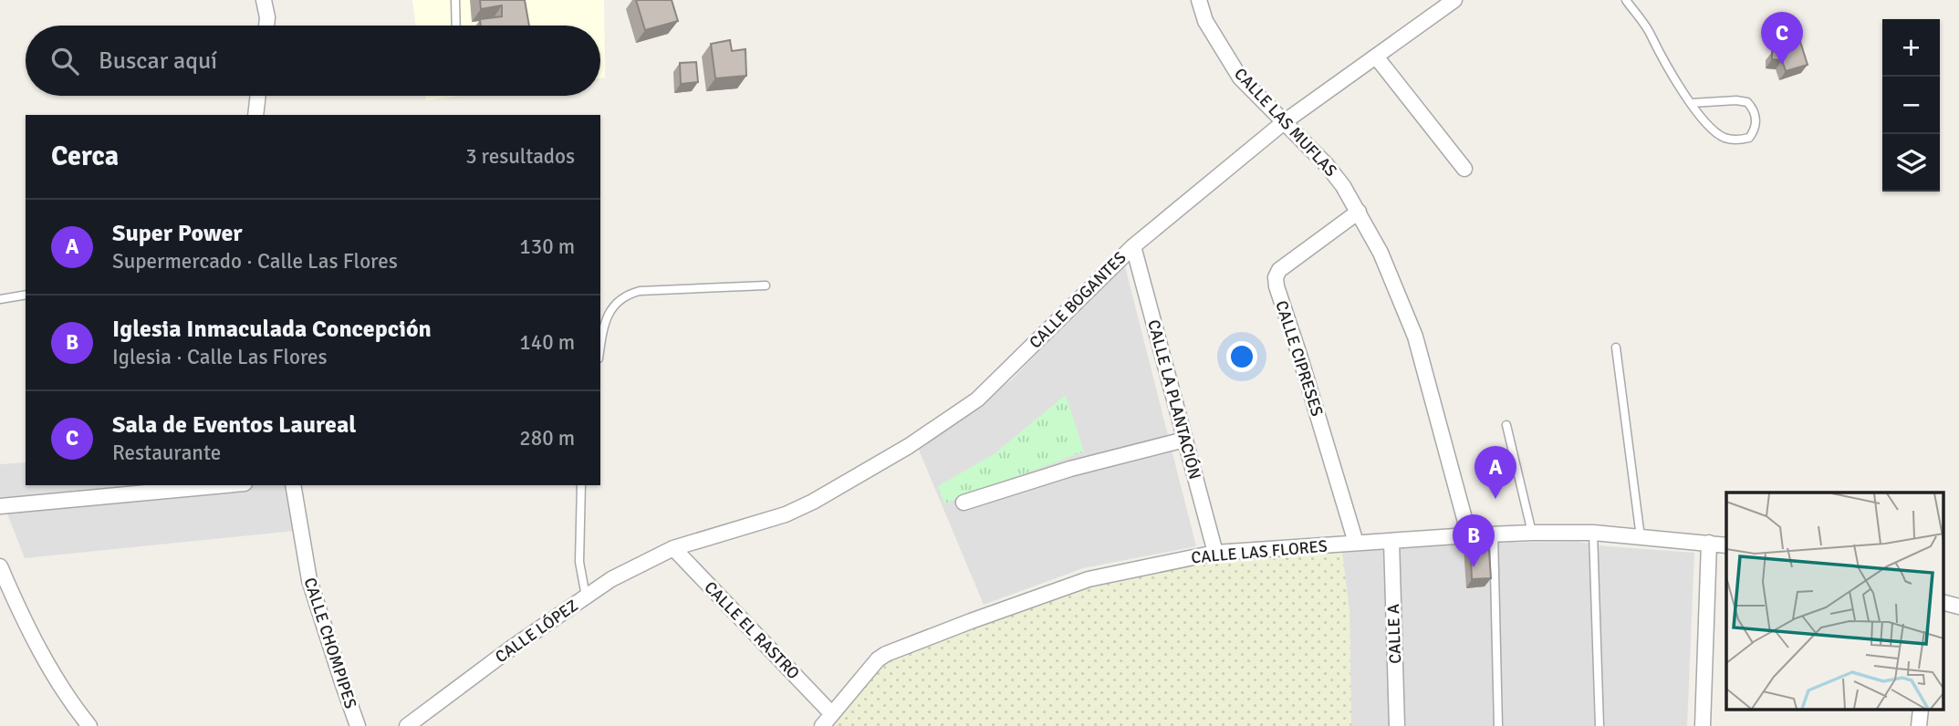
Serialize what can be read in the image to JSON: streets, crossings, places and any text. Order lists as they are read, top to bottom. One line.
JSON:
{"streets":{"street":["CALLE LAS MUFLAS","CALLE BOGANTES","CALLE CIPRESES","CALLE LA PLANTACIÓN","CALLE LAS FLORES","CALLE EL RASTRO","CALLE LÓPEZ","CALLE A","CALLE CHOMPIPES"]},"crossings":[["CALLE LAS MUFLAS","CALLE BOGANTES"],["CALLE LAS MUFLAS","CALLE CIPRESES"],["CALLE LAS MUFLAS","CALLE LAS FLORES"],["CALLE BOGANTES","CALLE LA PLANTACIÓN"],["CALLE BOGANTES","CALLE EL RASTRO"],["CALLE BOGANTES","CALLE LÓPEZ"],["CALLE CIPRESES","CALLE LAS FLORES"],["CALLE LA PLANTACIÓN","CALLE LAS FLORES"],["CALLE LAS FLORES","CALLE EL RASTRO"],["CALLE LAS FLORES","CALLE A"],["CALLE EL RASTRO","CALLE LÓPEZ"]],"page":{"pins":["C","A","B"],"map_buttons":["+","−"],"search":"Buscar aquí","heading":["Cerca","3 resultados"],"list":[{"mark":"A","name":"Super Power","note":"Supermercado · Calle Las Flores","value":"130 m"},{"mark":"B","name":"Iglesia Inmaculada Concepción","note":"Iglesia · Calle Las Flores","value":"140 m"},{"mark":"C","name":"Sala de Eventos Laureal","note":"Restaurante","value":"280 m"}]}}
